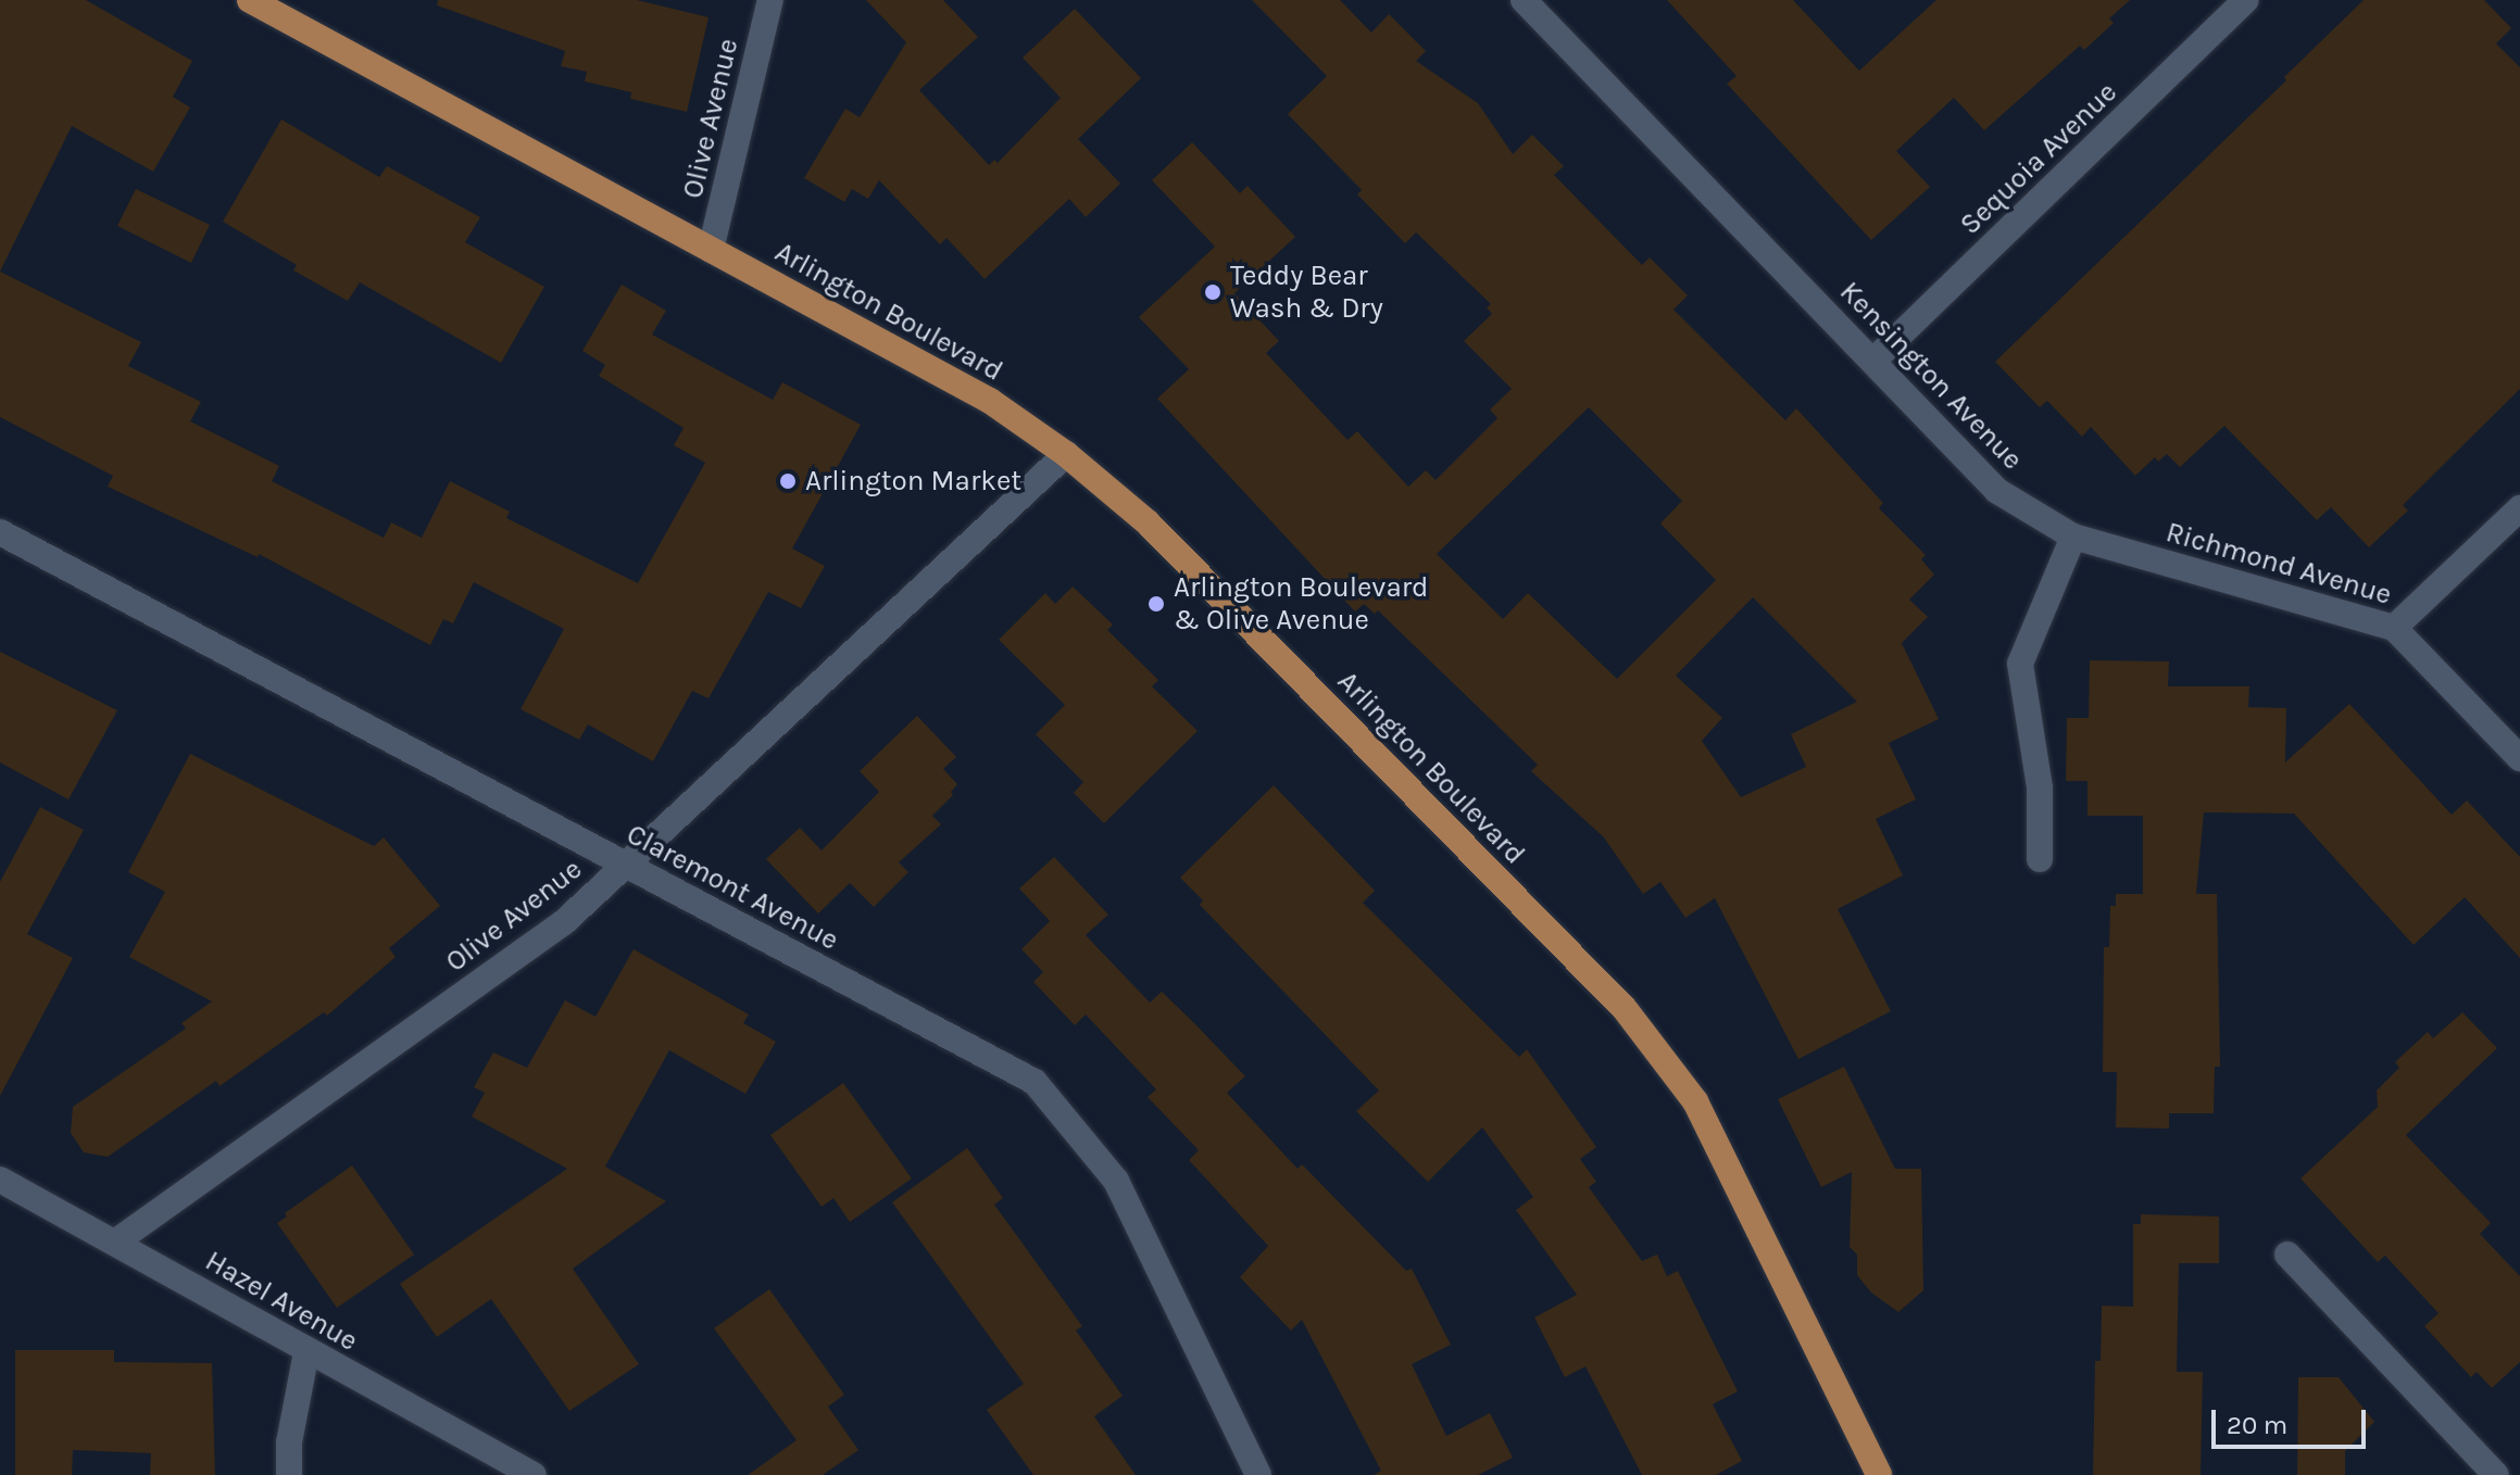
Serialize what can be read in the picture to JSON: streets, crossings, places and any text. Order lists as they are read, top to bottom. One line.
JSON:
{"streets":{"main road":["Arlington Boulevard"],"street":["Olive Avenue","Sequoia Avenue","Kensington Avenue","Richmond Avenue","Claremont Avenue","Hazel Avenue"]},"crossings":[["Olive Avenue","Arlington Boulevard"],["Olive Avenue","Claremont Avenue"],["Olive Avenue","Hazel Avenue"],["Sequoia Avenue","Kensington Avenue"],["Kensington Avenue","Richmond Avenue"]],"places":["Teddy Bear Wash & Dry","Arlington Market","Arlington Boulevard & Olive Avenue"],"scale_bar":"20 m"}
